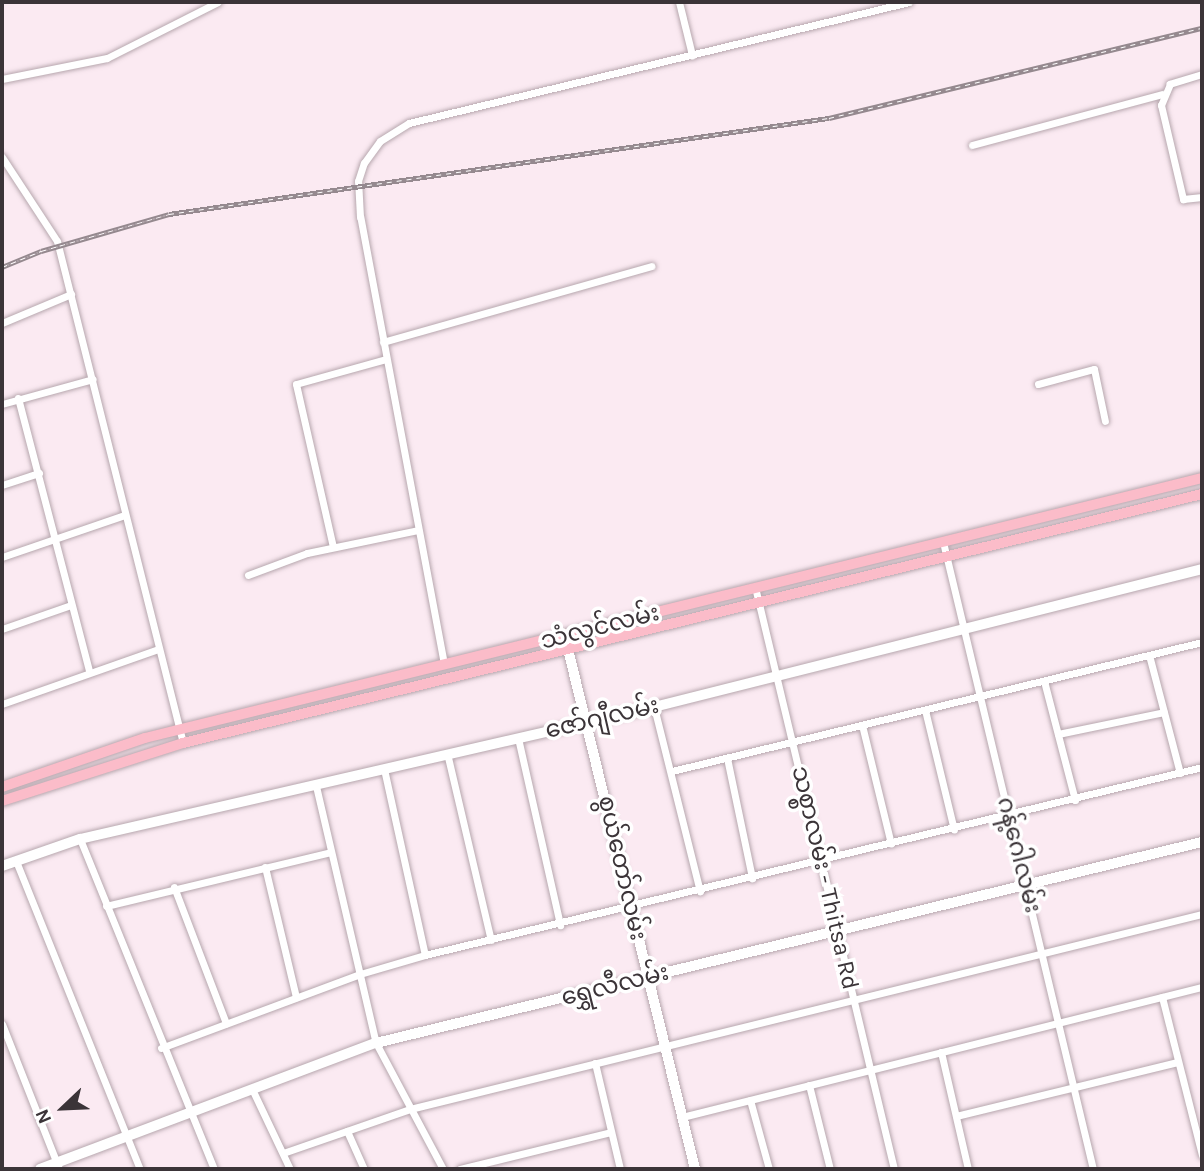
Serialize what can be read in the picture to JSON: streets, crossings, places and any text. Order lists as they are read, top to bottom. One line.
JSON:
{"streets":{"main road":["သံလွင်လမ်း"],"street":["ဇော်ဂျီလမ်း","ဂန့်ဂေါလမ်း","စွယ်တော်လမ်း","သစ္စာလမ်း - Thitsa Rd","ရွှေလီလမ်း"]},"crossings":[["သံလွင်လမ်း","ဂန့်ဂေါလမ်း"],["သံလွင်လမ်း","စွယ်တော်လမ်း"],["သံလွင်လမ်း","သစ္စာလမ်း - Thitsa Rd"],["ဇော်ဂျီလမ်း","ဂန့်ဂေါလမ်း"],["ဇော်ဂျီလမ်း","စွယ်တော်လမ်း"],["ဇော်ဂျီလမ်း","သစ္စာလမ်း - Thitsa Rd"],["ဂန့်ဂေါလမ်း","ရွှေလီလမ်း"],["စွယ်တော်လမ်း","ရွှေလီလမ်း"],["သစ္စာလမ်း - Thitsa Rd","ရွှေလီလမ်း"]],"north":"bottom left"}
